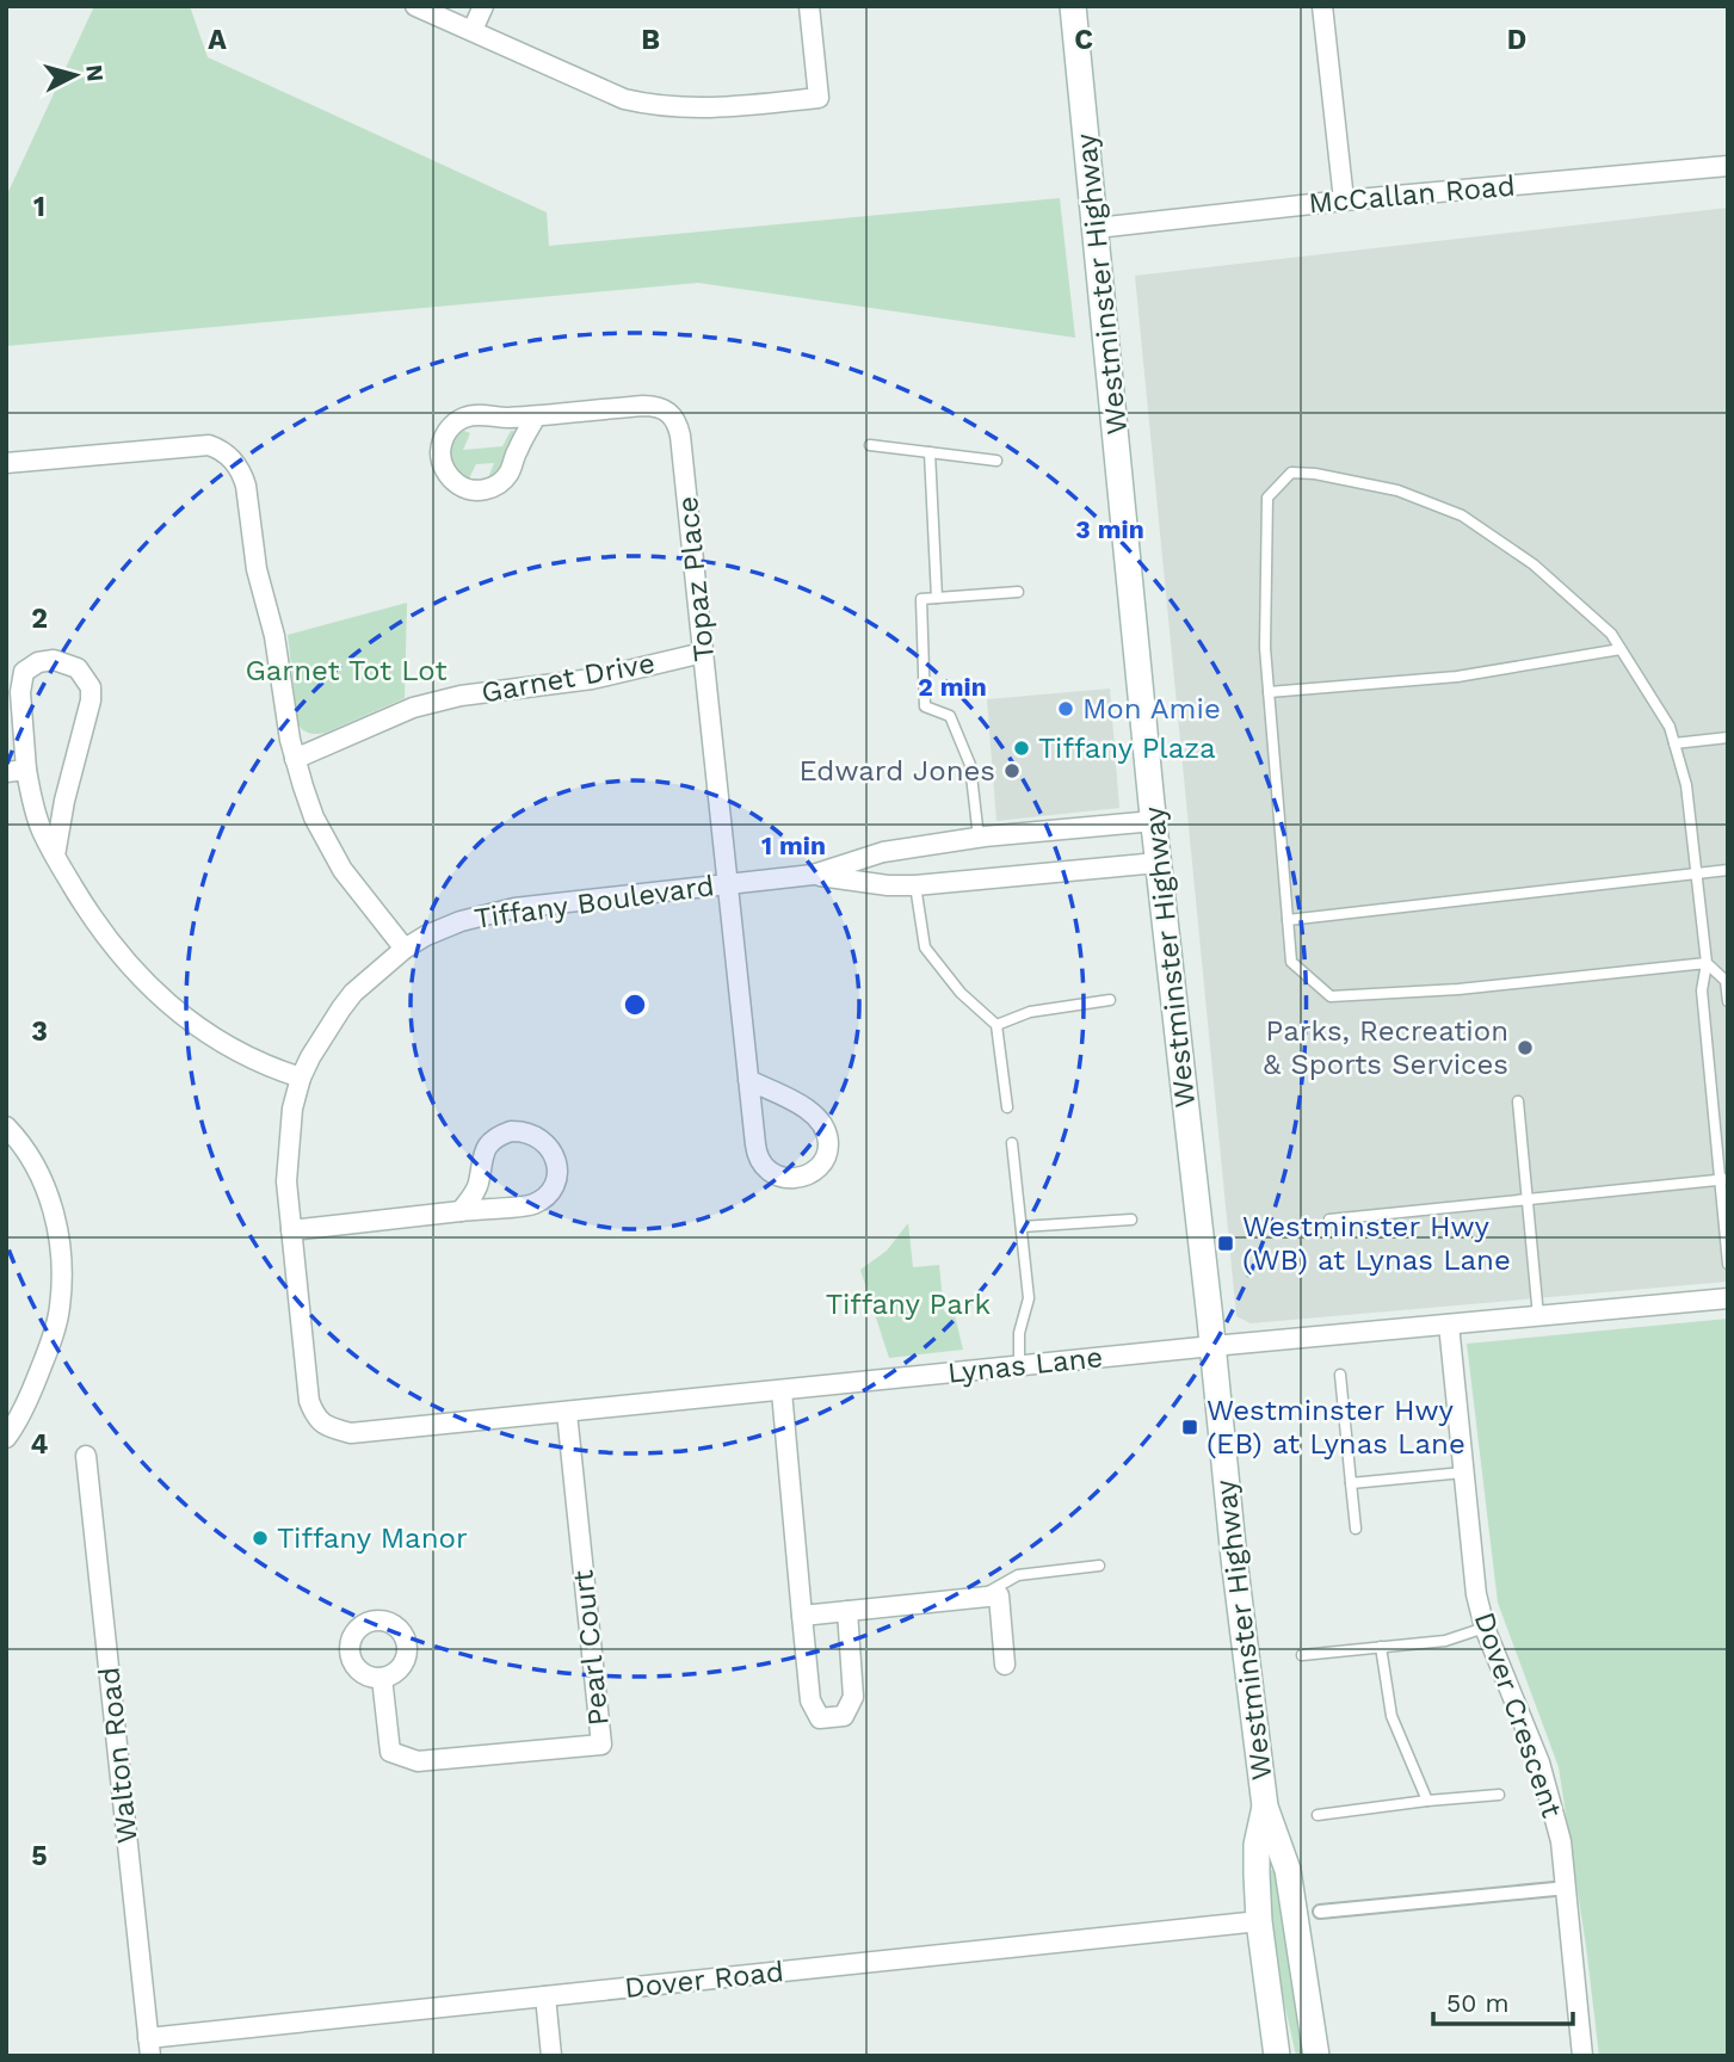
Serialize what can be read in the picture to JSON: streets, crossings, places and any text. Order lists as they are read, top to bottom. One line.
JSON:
{"streets":{"main road":["Westminster Highway"],"street":["McCallan Road","Topaz Place","Garnet Drive","Tiffany Boulevard","Lynas Lane","Pearl Court","Dover Crescent","Walton Road","Dover Road"]},"crossings":[["McCallan Road","Westminster Highway"],["Westminster Highway","Tiffany Boulevard"],["Westminster Highway","Lynas Lane"],["Westminster Highway","Dover Road"],["Topaz Place","Garnet Drive"],["Topaz Place","Tiffany Boulevard"],["Tiffany Boulevard","Lynas Lane"],["Lynas Lane","Pearl Court"],["Lynas Lane","Dover Crescent"],["Walton Road","Dover Road"]],"parks":["Garnet Tot Lot","Tiffany Park"],"places":{"other":["Mon Amie","Tiffany Plaza","Edward Jones","Parks, Recreation & Sports Services","Tiffany Manor"],"transit":["Westminster Hwy (WB) at Lynas Lane","Westminster Hwy (EB) at Lynas Lane"]},"scale_bar":"50 m","north":"right","grid":{"columns":["A","B","C","D"],"rows":["1","2","3","4","5"]},"rings":["3 min","2 min","1 min"]}
